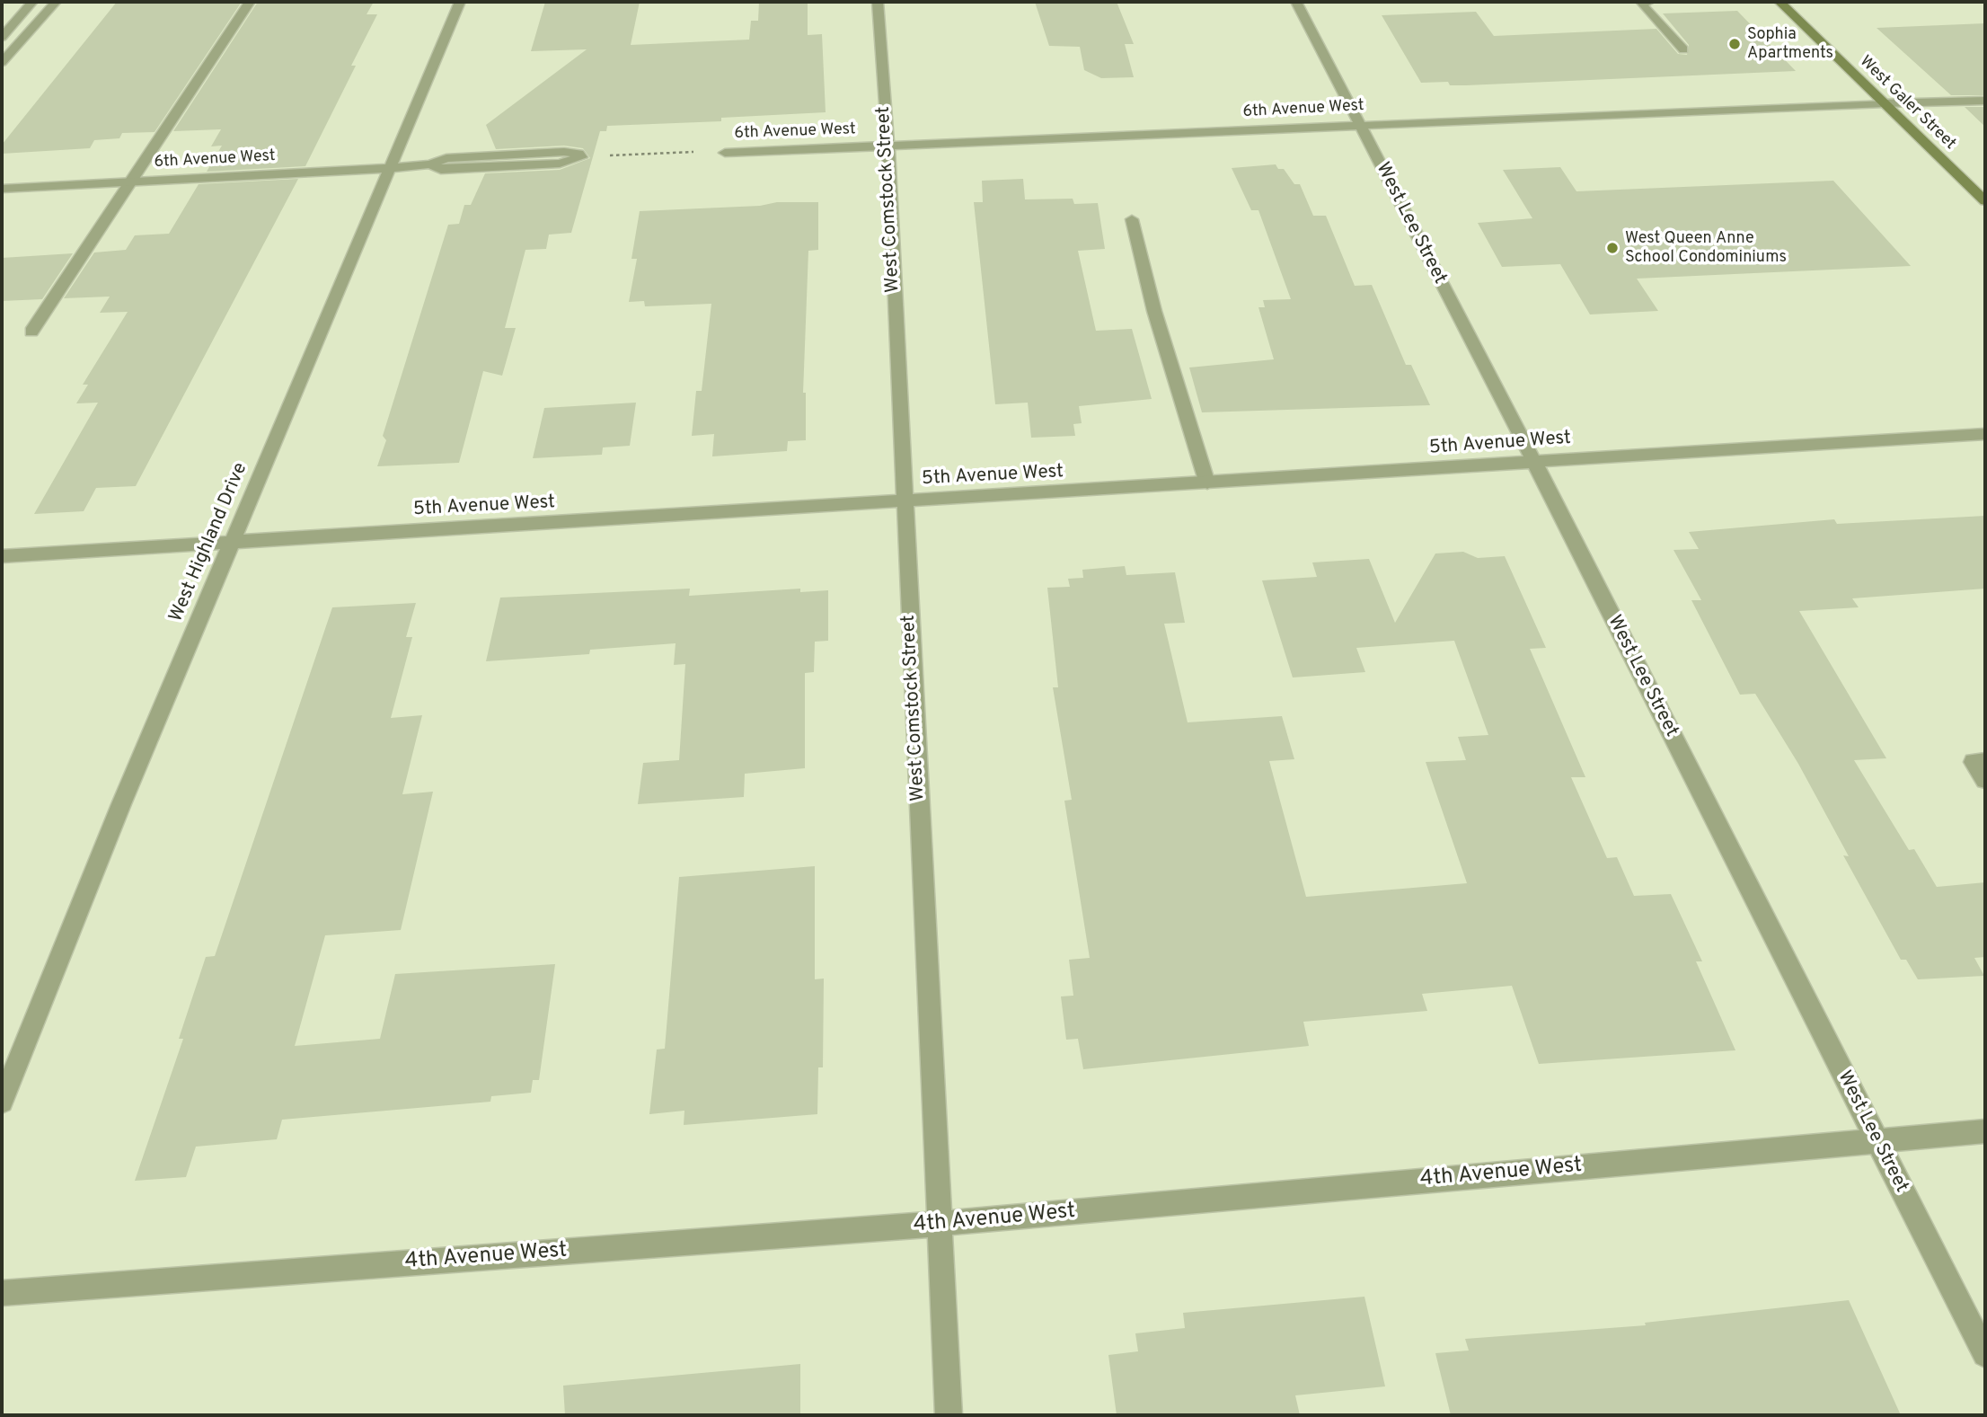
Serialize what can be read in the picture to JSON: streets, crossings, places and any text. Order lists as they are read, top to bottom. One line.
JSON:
{"streets":{"street":["West Galer Street","6th Avenue West","West Comstock Street","West Lee Street","5th Avenue West","West Highland Drive","4th Avenue West"]},"crossings":[["West Galer Street","6th Avenue West"],["6th Avenue West","West Comstock Street"],["6th Avenue West","West Lee Street"],["6th Avenue West","West Highland Drive"],["West Comstock Street","5th Avenue West"],["West Comstock Street","4th Avenue West"],["West Lee Street","5th Avenue West"],["West Lee Street","4th Avenue West"],["5th Avenue West","West Highland Drive"]],"places":["Sophia Apartments","West Queen Anne School Condominiums"]}
